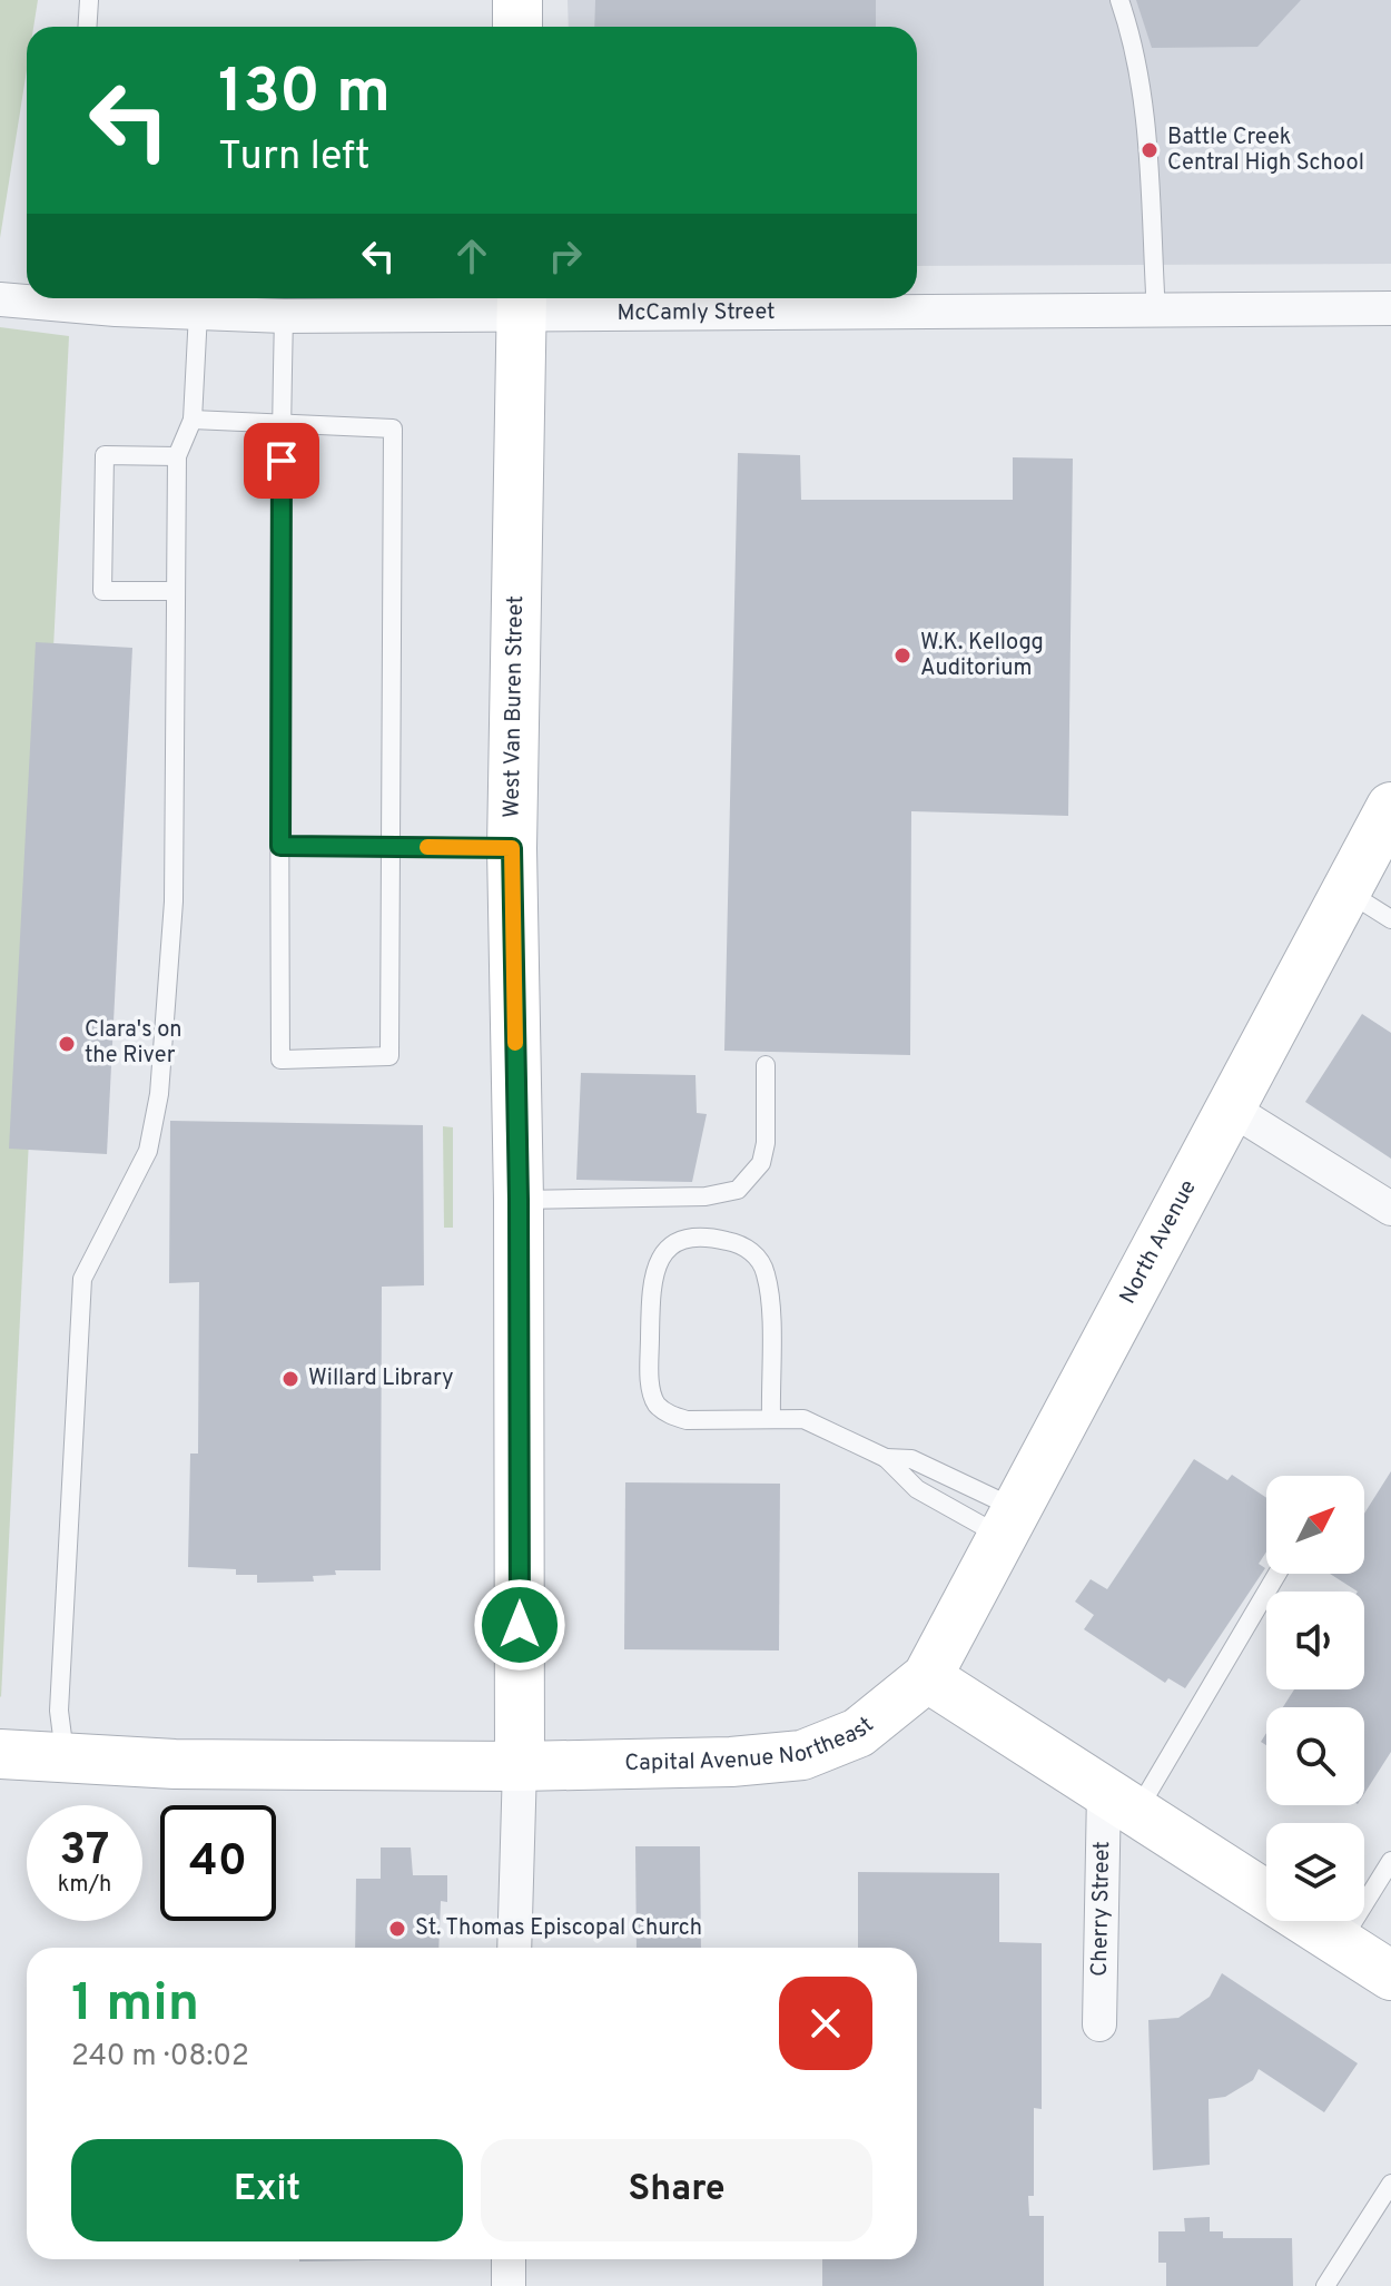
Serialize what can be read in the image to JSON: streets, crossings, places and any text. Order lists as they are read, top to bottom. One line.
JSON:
{"streets":{"street":["McCamly Street","West Van Buren Street","North Avenue","Capital Avenue Northeast","Cherry Street"]},"crossings":[["McCamly Street","West Van Buren Street"],["West Van Buren Street","Capital Avenue Northeast"],["North Avenue","Capital Avenue Northeast"]],"places":["Battle Creek Central High School","W.K. Kellogg Auditorium","Clara's on the River","Willard Library","St. Thomas Episcopal Church"],"north":"top right","page":{"turn":["130 m","Turn left"],"speed":"37 km/h","limit":"40","heading":["1 min","240 m · 08:02"],"buttons":["Exit","Share"]}}
